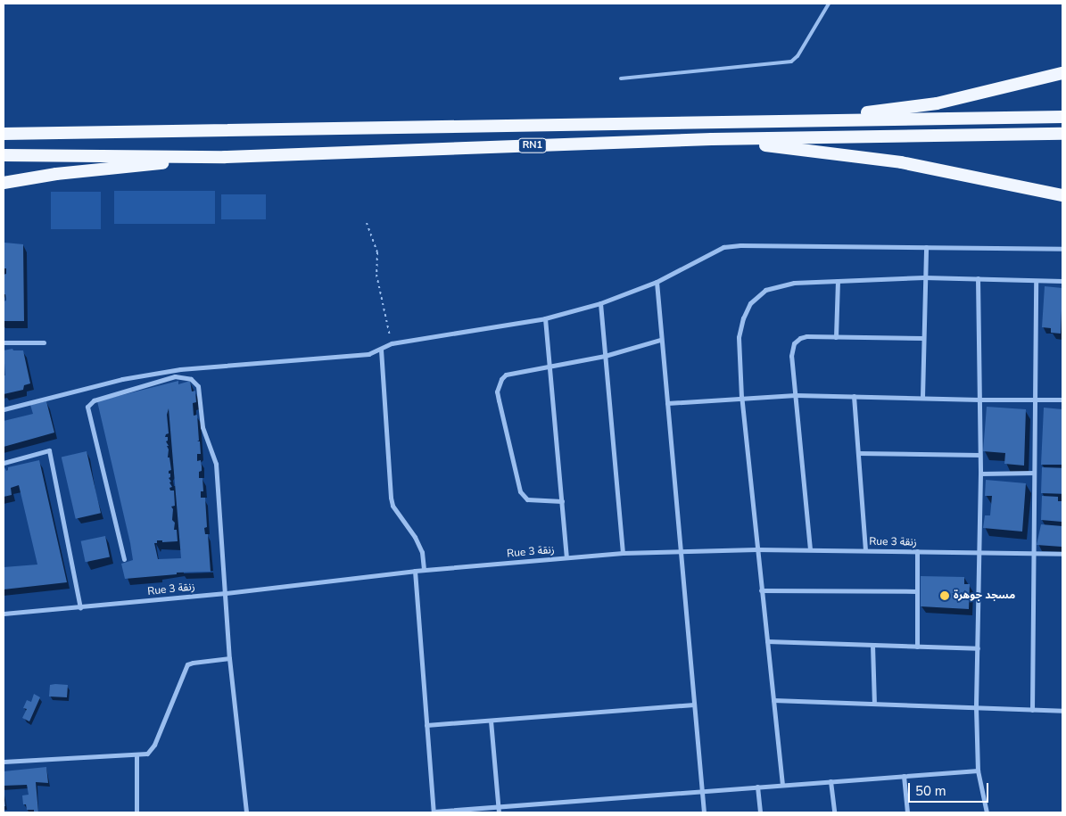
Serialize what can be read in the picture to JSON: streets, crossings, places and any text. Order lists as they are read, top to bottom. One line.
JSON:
{"streets":{"highway":["RN1"],"street":["Rue 3 زنقة"]},"places":["مسجد جوهرة"],"scale_bar":"50 m"}
